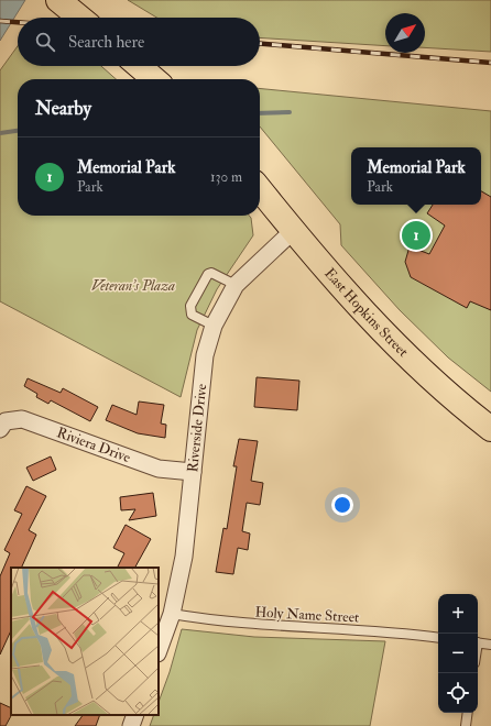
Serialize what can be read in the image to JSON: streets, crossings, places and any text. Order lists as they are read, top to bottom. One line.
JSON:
{"streets":{"main road":["East Hopkins Street"],"street":["Riverside Drive","Riviera Drive"],"lane":["Holy Name Street"]},"crossings":[["East Hopkins Street","Riverside Drive"],["Riverside Drive","Riviera Drive"],["Riverside Drive","Holy Name Street"]],"parks":["Veteran's Plaza"],"north":"top right","page":{"search":"Search here","heading":"Nearby","list":[{"mark":"1","name":"Memorial Park","note":"Park","value":"130 m"}],"popup":["Memorial Park","Park"],"pins":"1","map_buttons":["+","−"]}}
